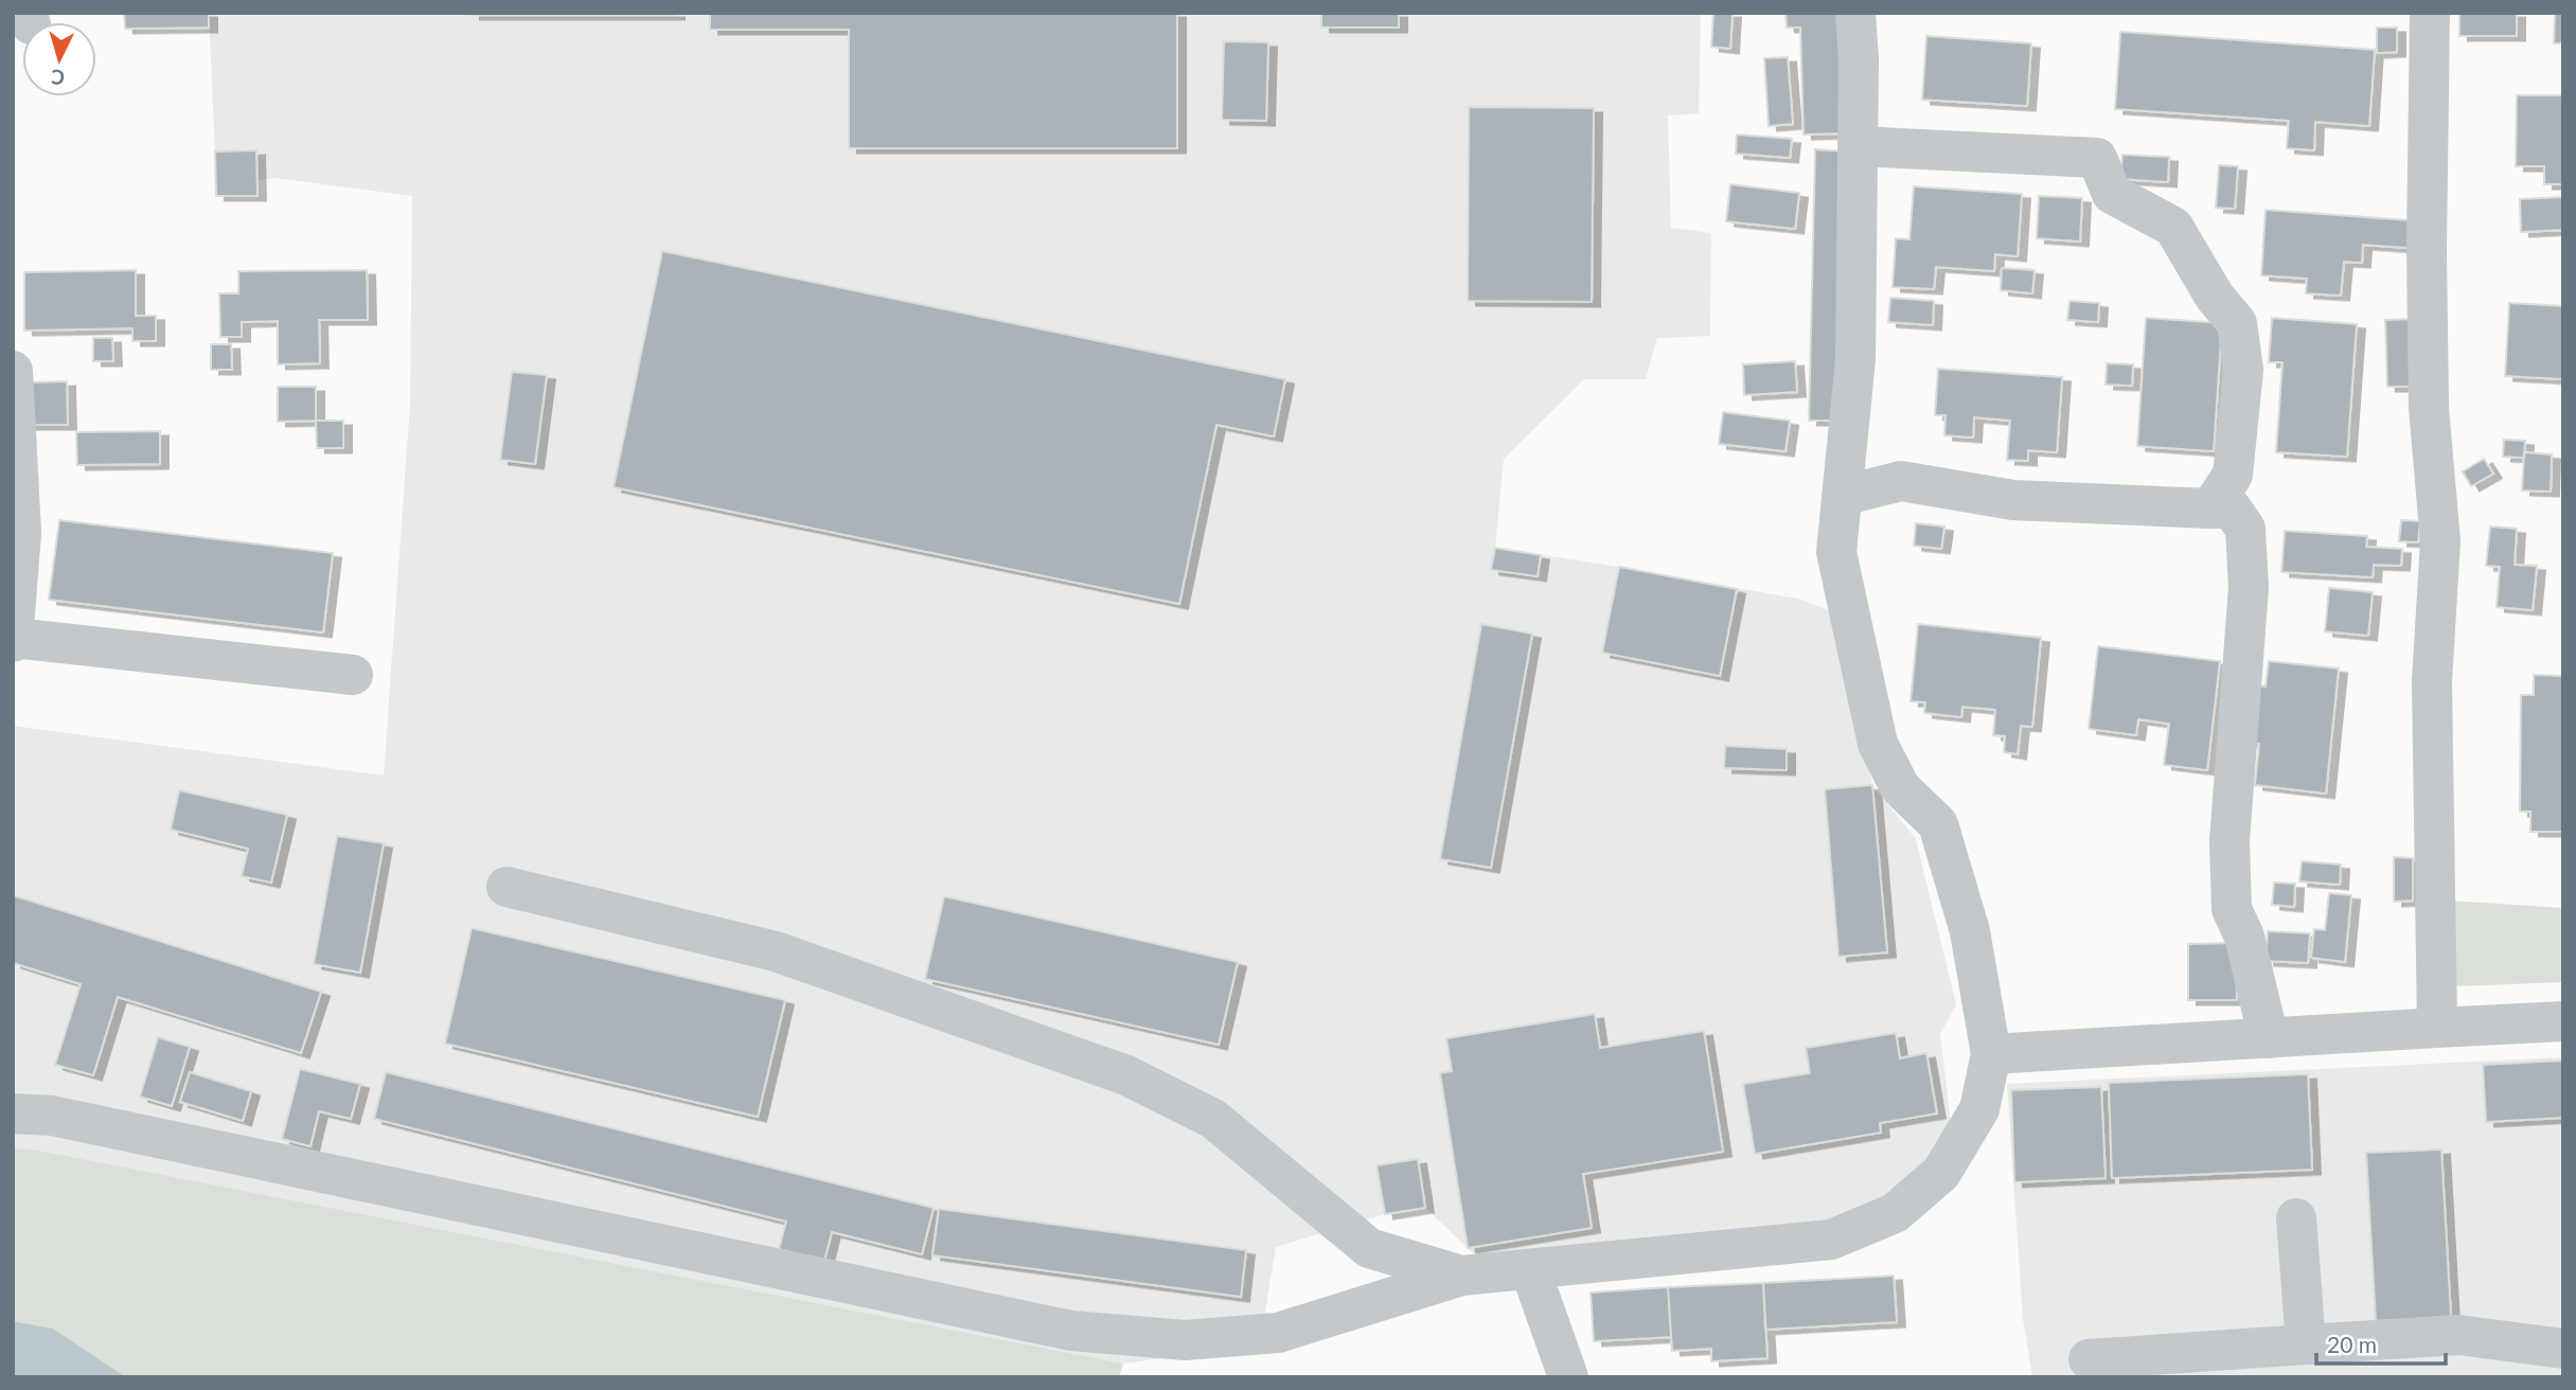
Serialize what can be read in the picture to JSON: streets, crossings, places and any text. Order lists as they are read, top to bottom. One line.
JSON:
{"scale_bar":"20 m","north":"bottom"}
